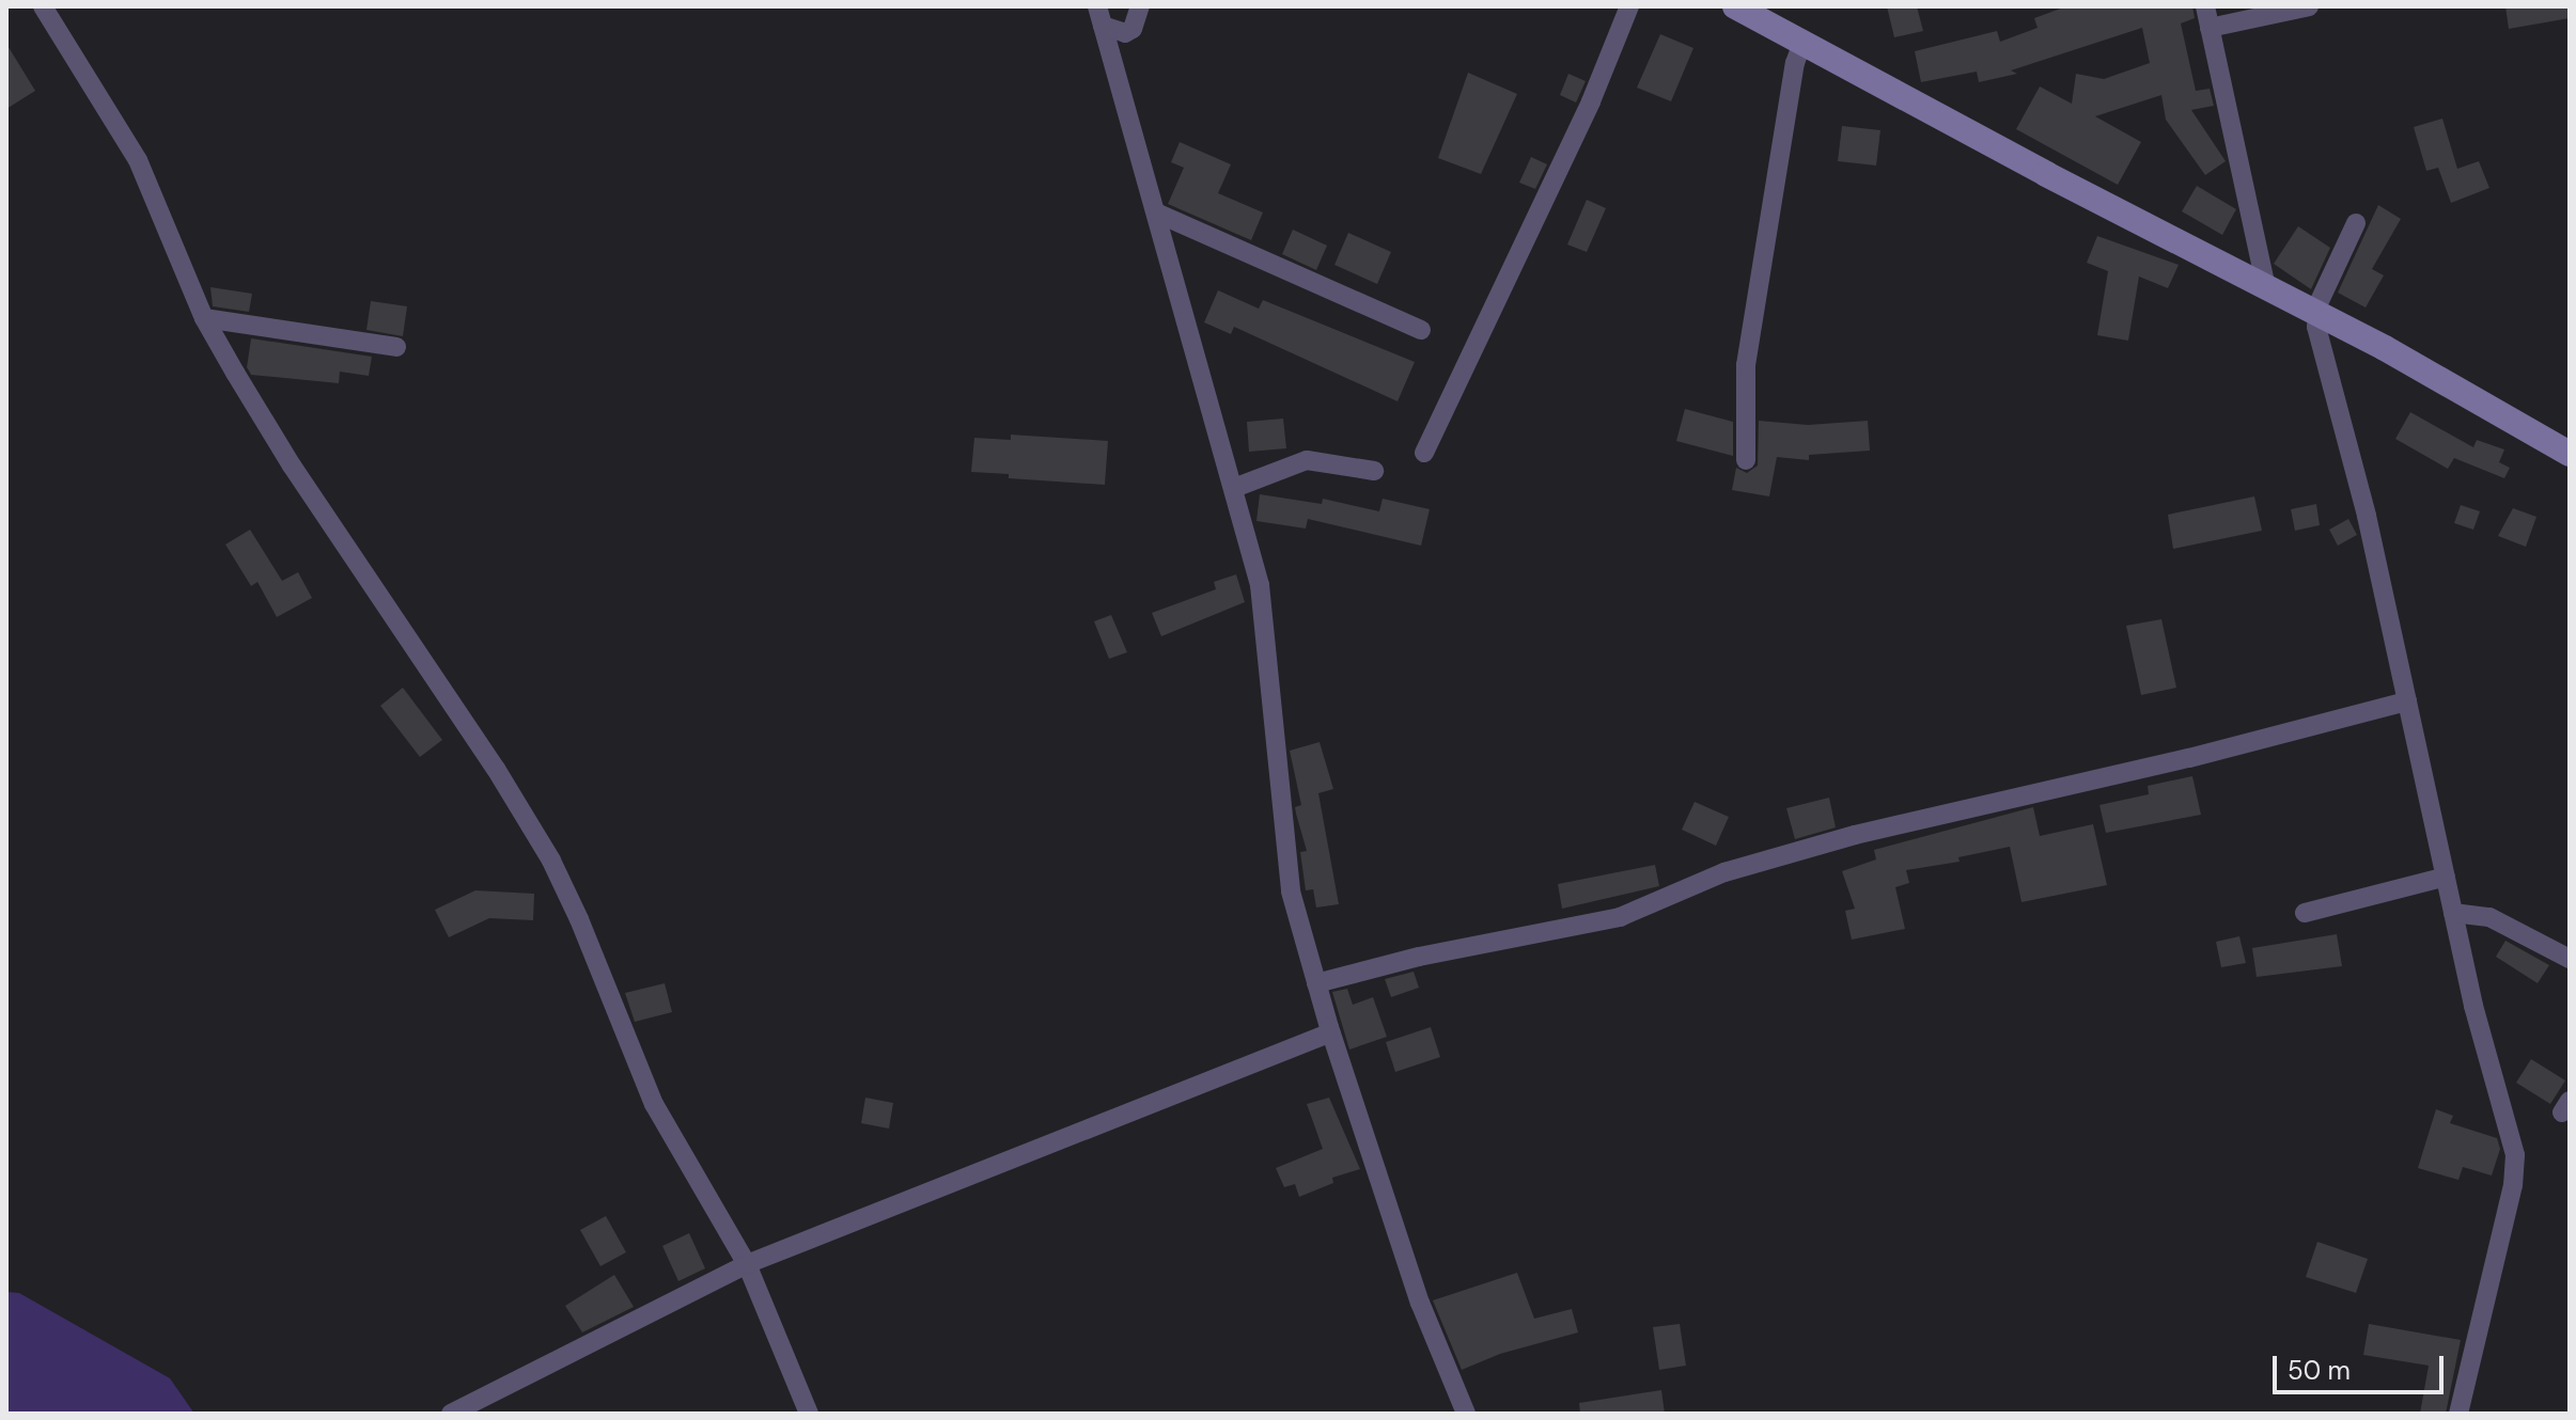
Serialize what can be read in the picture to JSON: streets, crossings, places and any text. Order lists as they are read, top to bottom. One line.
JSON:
{"scale_bar":"50 m"}
